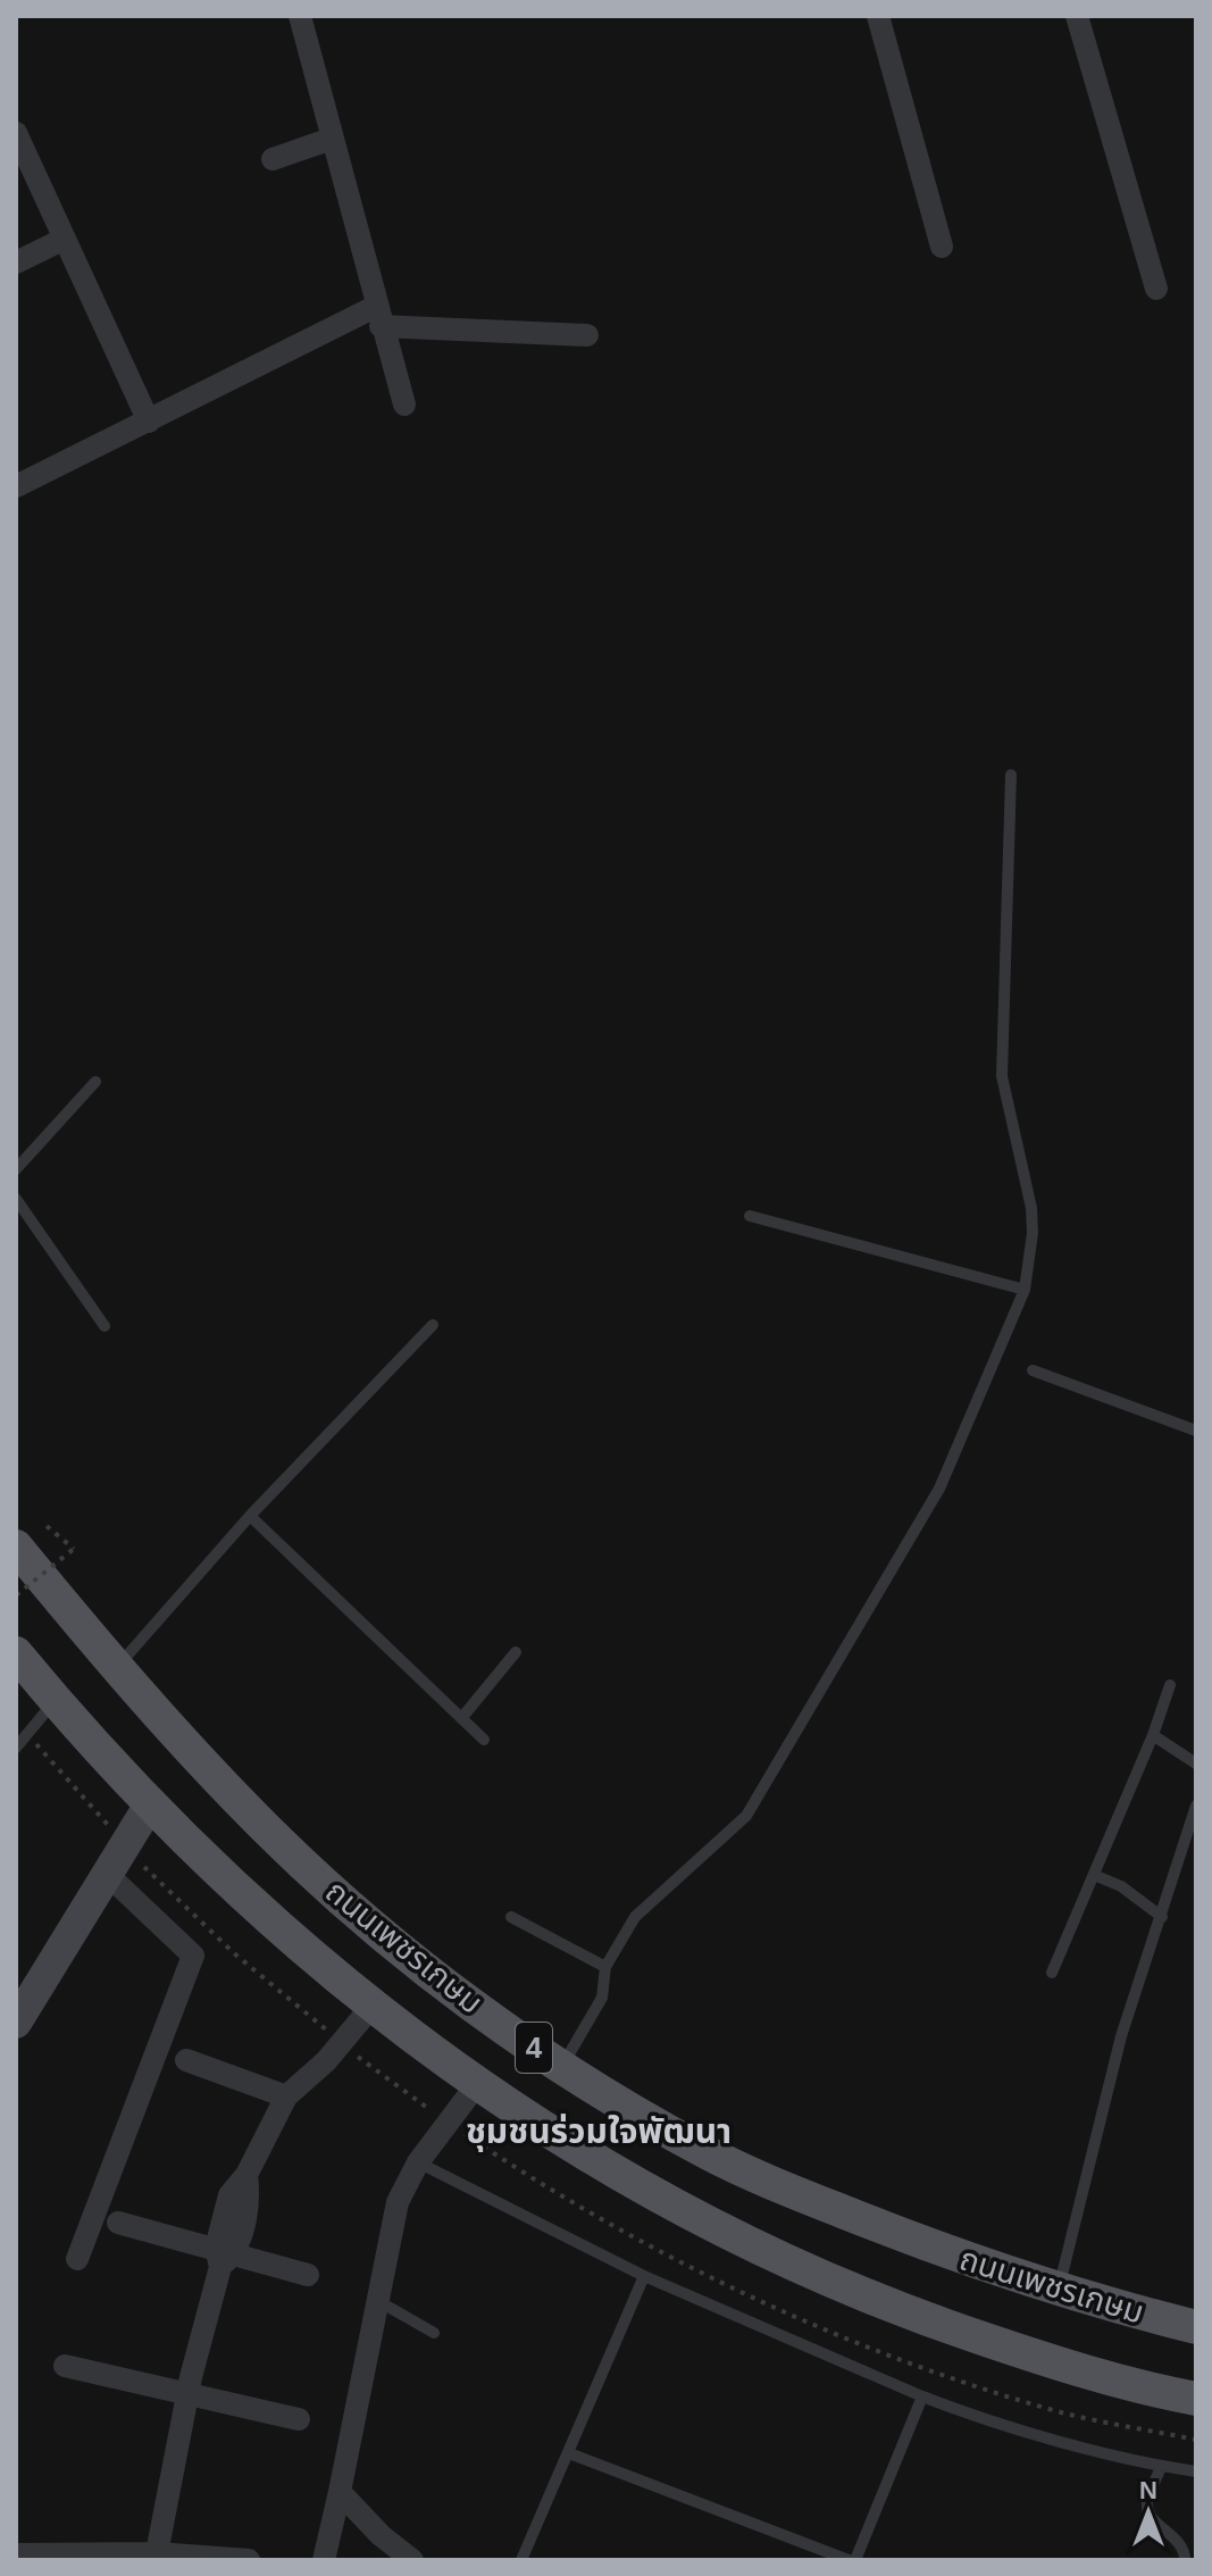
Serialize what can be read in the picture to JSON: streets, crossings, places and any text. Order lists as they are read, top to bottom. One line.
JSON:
{"streets":{"main road":["ถนนเพชรเกษม","4"]},"districts":["ชุมชนร่วมใจพัฒนา"],"north":"top"}
